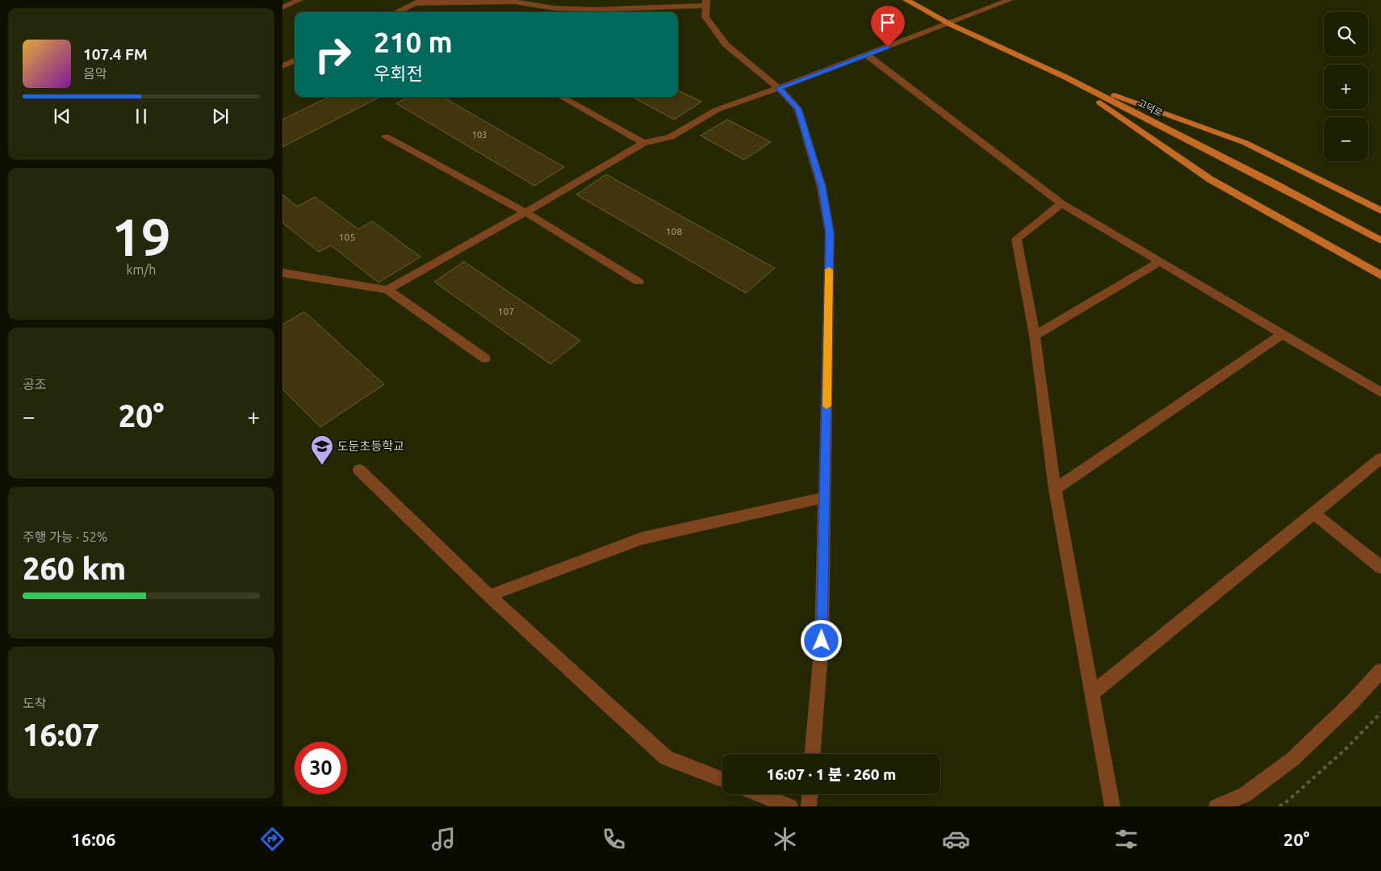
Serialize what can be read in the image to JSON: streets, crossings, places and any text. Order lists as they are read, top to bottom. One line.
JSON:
{"streets":{"main road":["고덕로"]},"places":{"school or university":["도둔초등학교"]},"house_numbers":["103","108","105","107"],"page":{"map_buttons":["+","−"],"turn":["210 m","우회전"],"song":["107.4 FM","음악"],"tile":[["19","km/h"],"공조",["주행 가능 · 52%","260 km"],["도착","16:07"]],"heat":["−","20°","+"],"limit":"30","trip":"16:07 · 1 분 · 260 m","tabs":["16:06","20°"]}}
